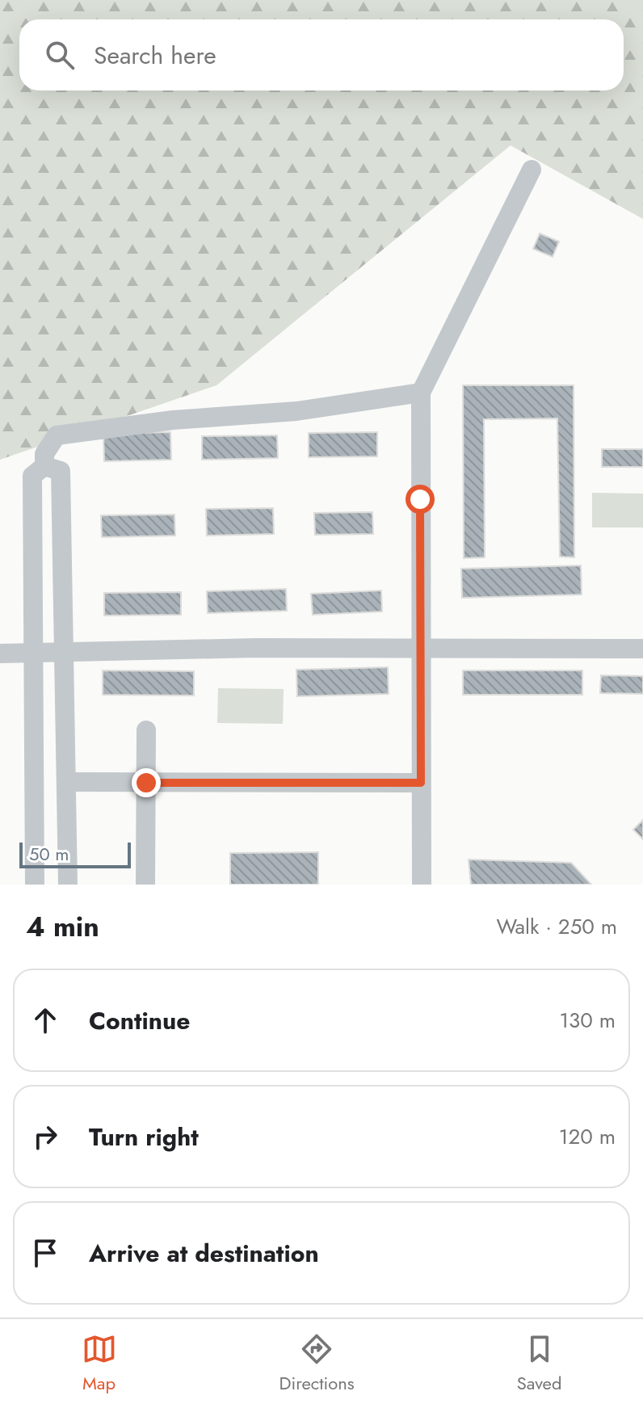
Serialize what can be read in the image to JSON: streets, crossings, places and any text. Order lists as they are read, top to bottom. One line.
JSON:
{"scale_bar":"50 m","page":{"search":"Search here","scale":"50 m","heading":["4 min","Walk · 250 m"],"list":[["Continue","130 m"],["Turn right","120 m"],"Arrive at destination"],"nav":["Map","Directions","Saved"]}}
